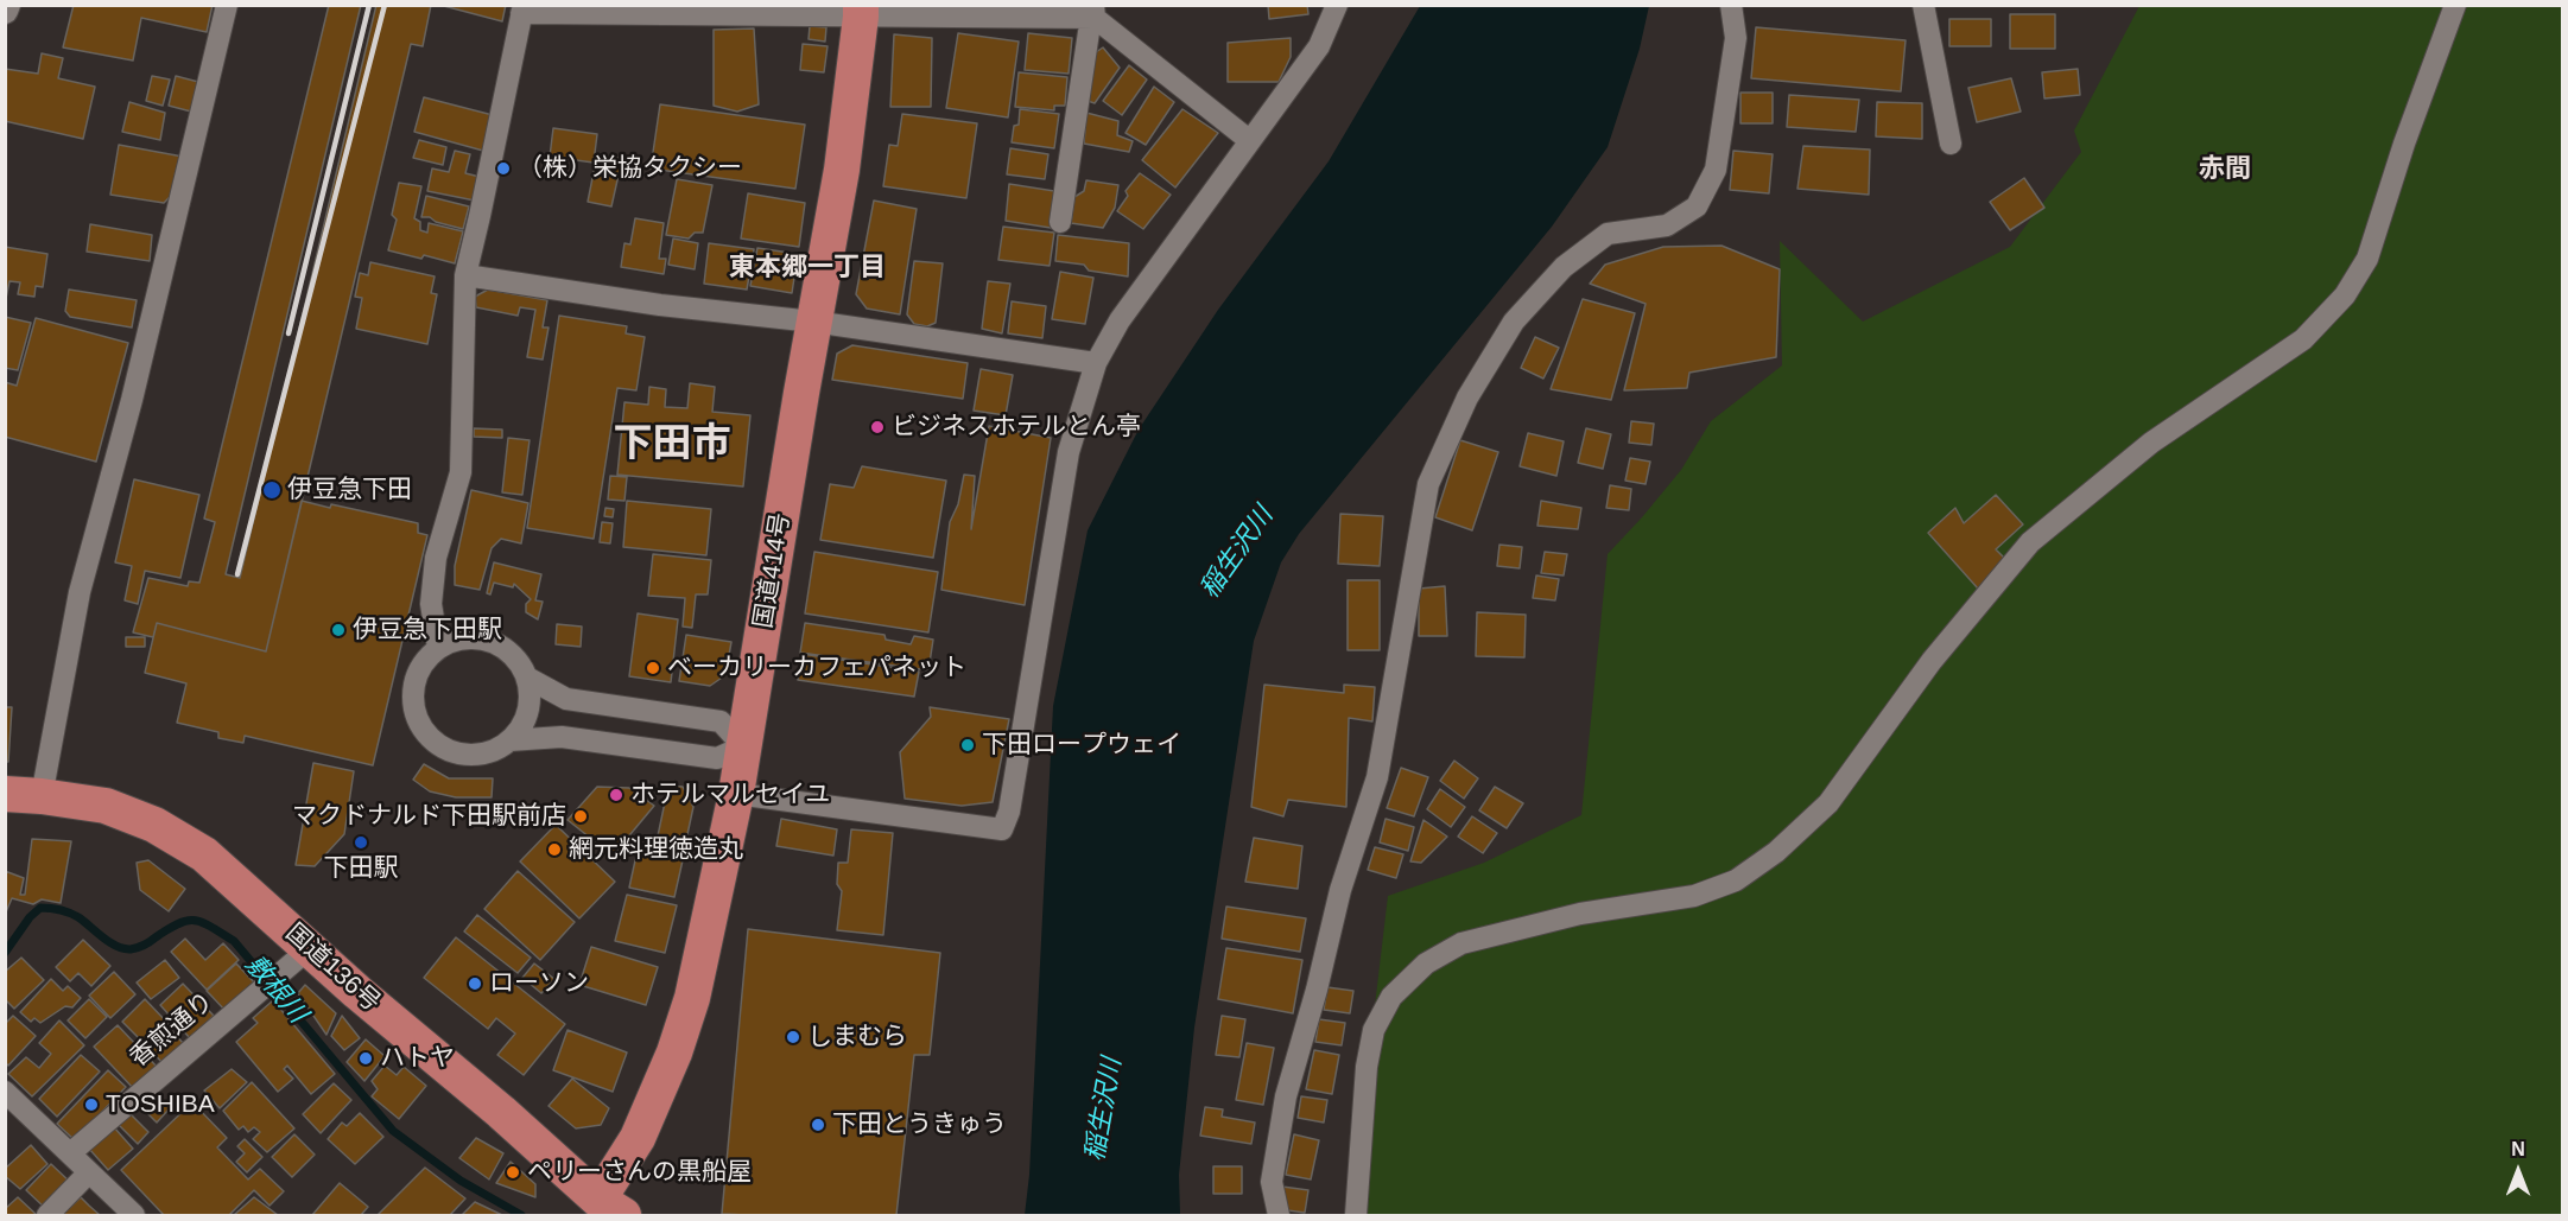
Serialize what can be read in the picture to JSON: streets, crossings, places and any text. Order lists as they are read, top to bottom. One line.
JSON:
{"streets":{"highway":["国道414号","国道136号"],"street":["香煎通り"]},"crossings":[["国道414号","国道136号"],["国道136号","香煎通り"]],"districts":["赤間","東本郷一丁目","下田市"],"water":["稲生沢川","敷根川"],"places":["（株）栄協タクシー","ビジネスホテルとん亭","伊豆急下田","伊豆急下田駅","ベーカリーカフェパネット","下田ロープウェイ","ホテルマルセイユ","マクドナルド下田駅前店","下田駅","網元料理徳造丸","ローソン","しまむら","ハトヤ","TOSHIBA","下田とうきゅう","ペリーさんの黒船屋"],"north":"top"}
